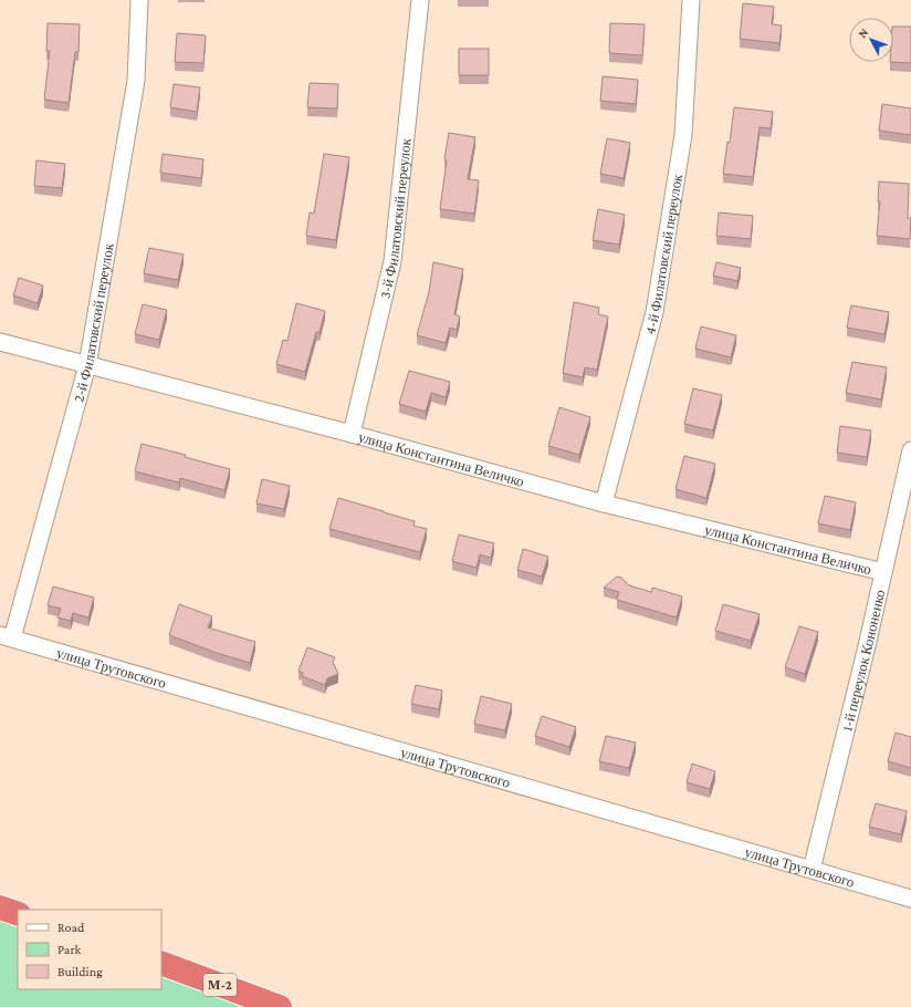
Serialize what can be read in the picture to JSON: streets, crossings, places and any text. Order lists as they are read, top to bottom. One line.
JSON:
{"streets":{"highway":["М-2"],"street":["3-й Филатовский переулок","4-й Филатовский переулок","2-й Филатовский переулок","улица Константина Величко","1-й переулок Кононенко","улица Трутовского"]},"crossings":[["3-й Филатовский переулок","улица Константина Величко"],["4-й Филатовский переулок","улица Константина Величко"],["2-й Филатовский переулок","улица Константина Величко"],["2-й Филатовский переулок","улица Трутовского"],["улица Константина Величко","1-й переулок Кононенко"],["1-й переулок Кононенко","улица Трутовского"]],"legend":["Road","Park","Building"],"north":"top left"}
